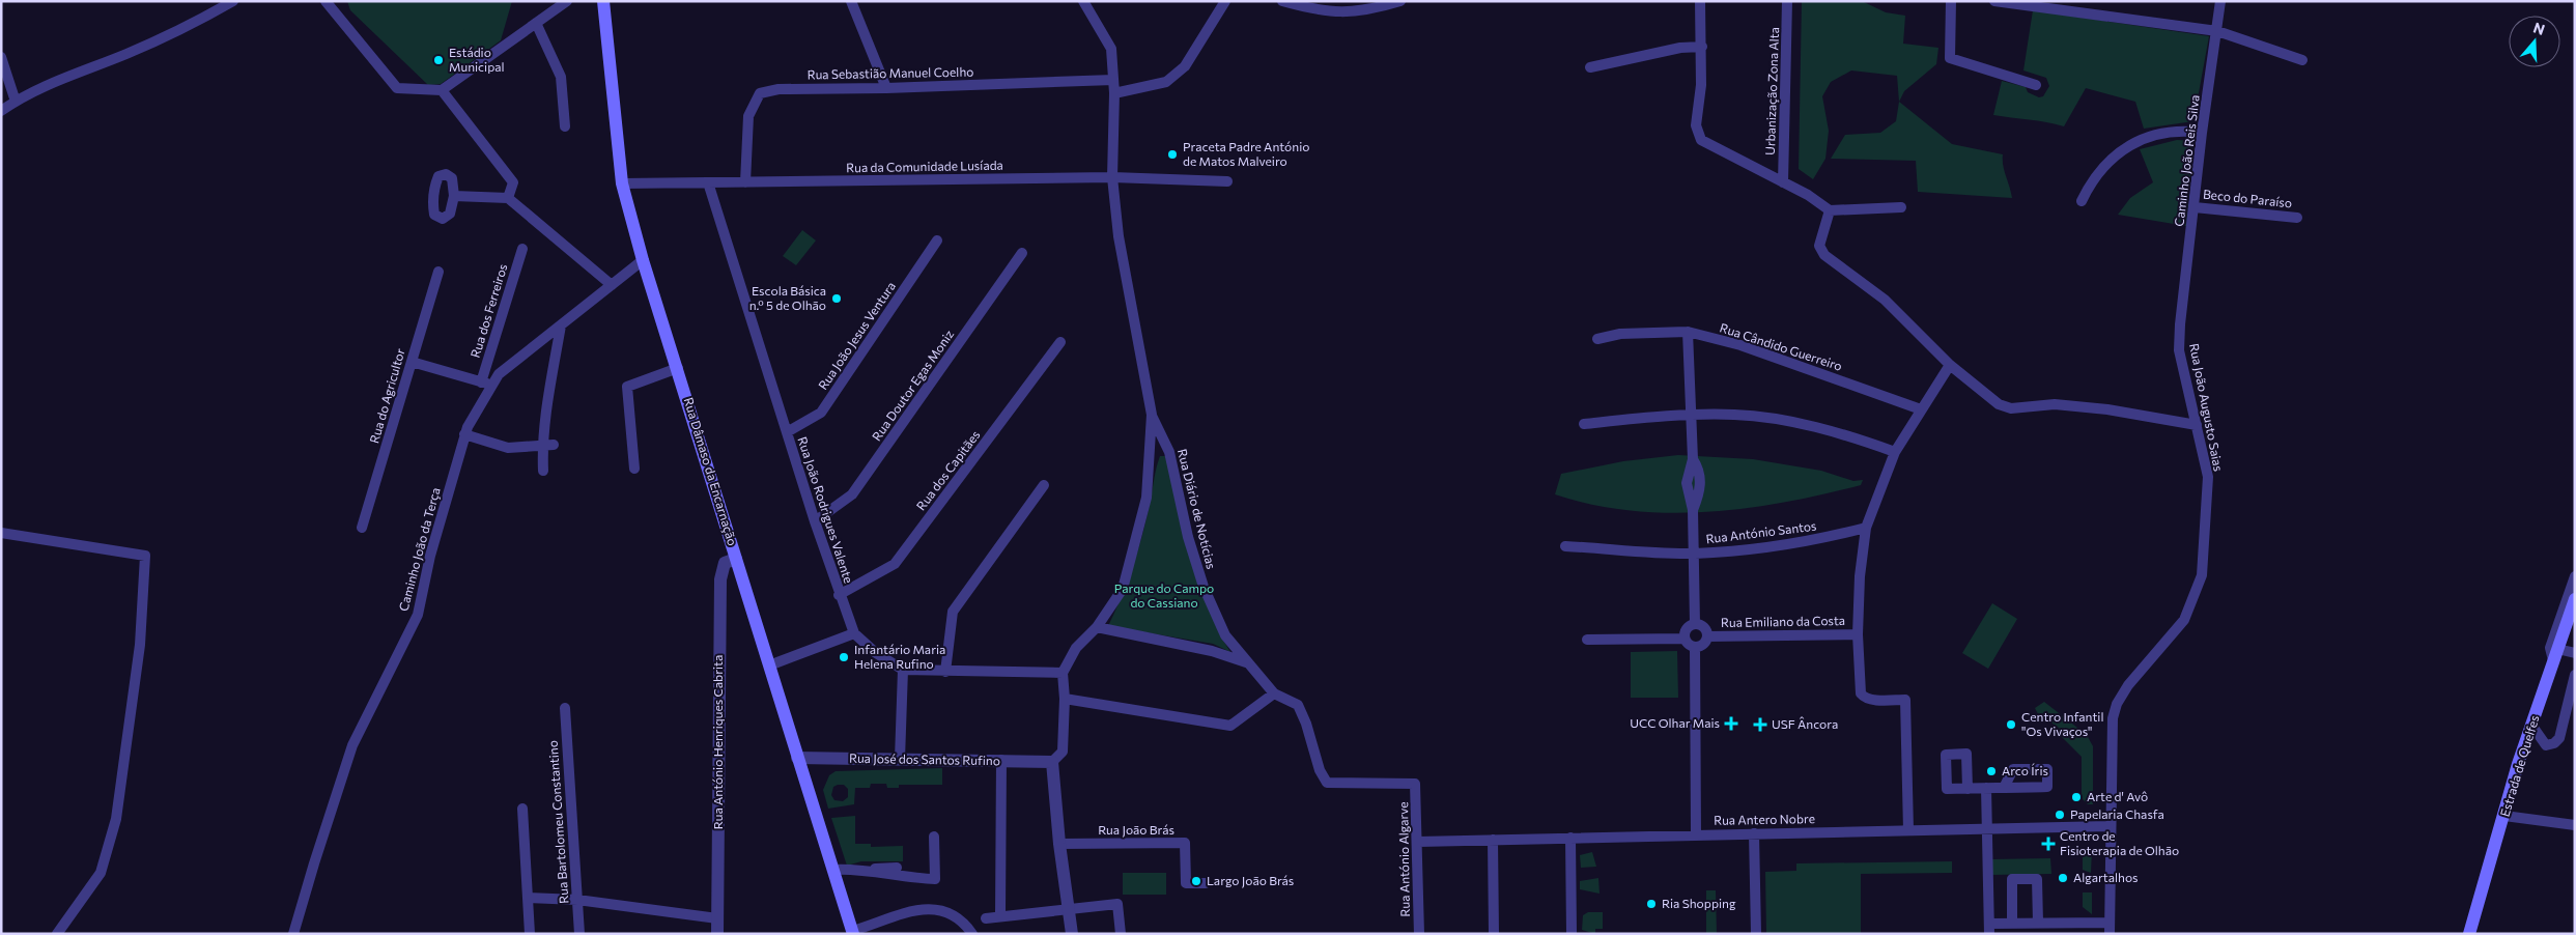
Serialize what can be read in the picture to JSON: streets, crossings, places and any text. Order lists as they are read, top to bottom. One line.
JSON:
{"streets":{"main road":["Rua Dâmaso da Encarnação","Estrada de Quelfes"],"street":["Rua Sebastião Manuel Coelho","Urbanização Zona Alta","Caminho João Reis Silva","Rua da Comunidade Lusíada","Beco do Paraíso","Rua dos Ferreiros","Rua João Jesus Ventura","Rua Cândido Guerreiro","Rua Doutor Egas Moniz","Rua do Agricultor","Rua João Augusto Saias","Rua dos Capitães","Rua Diário de Notícias","Rua João Rodrigues Valente","Rua António Santos","Caminho João da Terça","Rua Emiliano da Costa","Rua António Henriques Cabrita","Rua José dos Santos Rufino","Rua Antero Nobre","Rua Bartolomeu Constantino","Rua João Brás","Rua António Algarve"]},"crossings":[["Rua Sebastião Manuel Coelho","Rua da Comunidade Lusíada"],["Rua Sebastião Manuel Coelho","Rua Diário de Notícias"],["Caminho João Reis Silva","Beco do Paraíso"],["Caminho João Reis Silva","Rua João Augusto Saias"],["Rua da Comunidade Lusíada","Rua Dâmaso da Encarnação"],["Rua da Comunidade Lusíada","Rua Diário de Notícias"],["Rua da Comunidade Lusíada","Rua João Rodrigues Valente"],["Rua dos Ferreiros","Caminho João da Terça"],["Rua João Jesus Ventura","Rua João Rodrigues Valente"],["Rua Doutor Egas Moniz","Rua João Rodrigues Valente"],["Rua João Augusto Saias","Rua Antero Nobre"],["Rua dos Capitães","Rua João Rodrigues Valente"],["Rua Dâmaso da Encarnação","Caminho João da Terça"],["Rua Dâmaso da Encarnação","Rua António Henriques Cabrita"],["Rua Dâmaso da Encarnação","Rua José dos Santos Rufino"],["Rua Diário de Notícias","Rua João Rodrigues Valente"],["Rua Diário de Notícias","Rua António Algarve"],["Rua Antero Nobre","Rua António Algarve"]],"parks":["Parque do Campo do Cassiano"],"places":{"other":["Estádio Municipal","Praceta Padre António de Matos Malveiro","Escola Básica n.º 5 de Olhão","Infantário Maria Helena Rufino","Centro Infantil \"Os Vivaços\"","Arco Íris","Arte d' Avô","Papelaria Chasfa","Algartalhos","Largo João Brás","Ria Shopping"],"health":["UCC Olhar Mais","USF Âncora","Centro de Fisioterapia de Olhão"]},"north":"top"}
